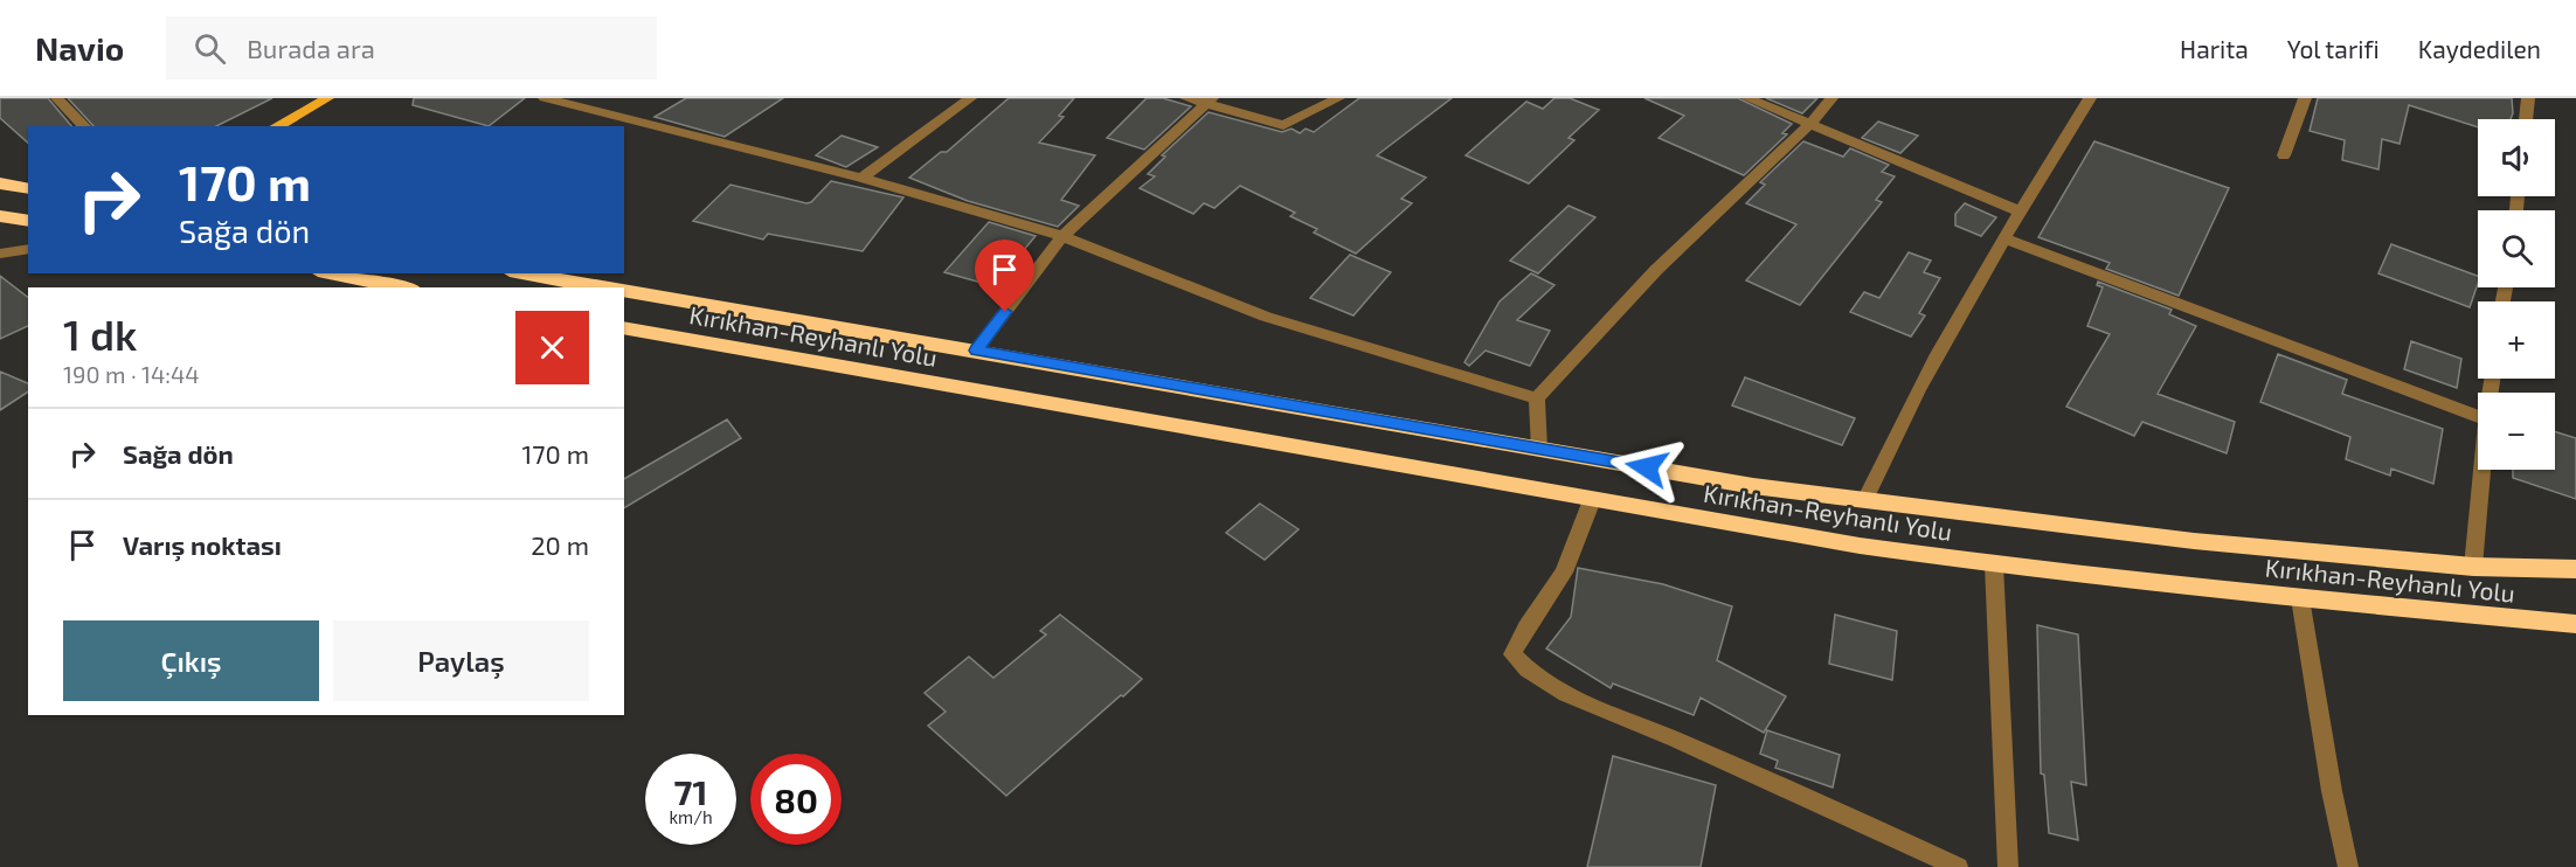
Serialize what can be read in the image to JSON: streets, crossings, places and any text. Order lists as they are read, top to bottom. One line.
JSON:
{"streets":{"highway":["Kırıkhan-Reyhanlı Yolu"]},"page":{"header":"Navio","search":"Burada ara","nav":["Harita","Yol tarifi","Kaydedilen"],"map_buttons":["+","−"],"turn":["170 m","Sağa dön"],"heading":["1 dk","190 m · 14:44"],"list":[{"name":"Sağa dön","value":"170 m"},{"name":"Varış noktası","value":"20 m"}],"buttons":["Çıkış","Paylaş"],"speed":"71 km/h","limit":"80"}}
